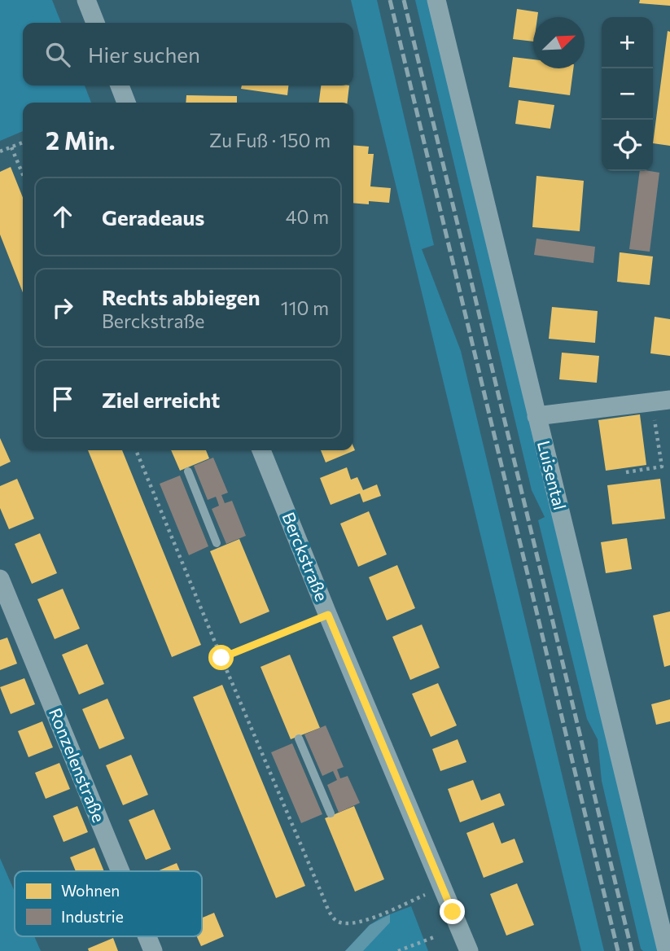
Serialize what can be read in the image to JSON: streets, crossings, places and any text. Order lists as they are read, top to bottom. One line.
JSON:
{"streets":{"street":["Luisental","Berckstraße","Ronzelenstraße"]},"legend":["Wohnen","Industrie"],"north":"top right","page":{"map_buttons":["+","−"],"search":"Hier suchen","heading":["2 Min.","Zu Fuß · 150 m"],"list":[["Geradeaus","40 m"],["Rechts abbiegen","Berckstraße","110 m"],"Ziel erreicht"]}}
